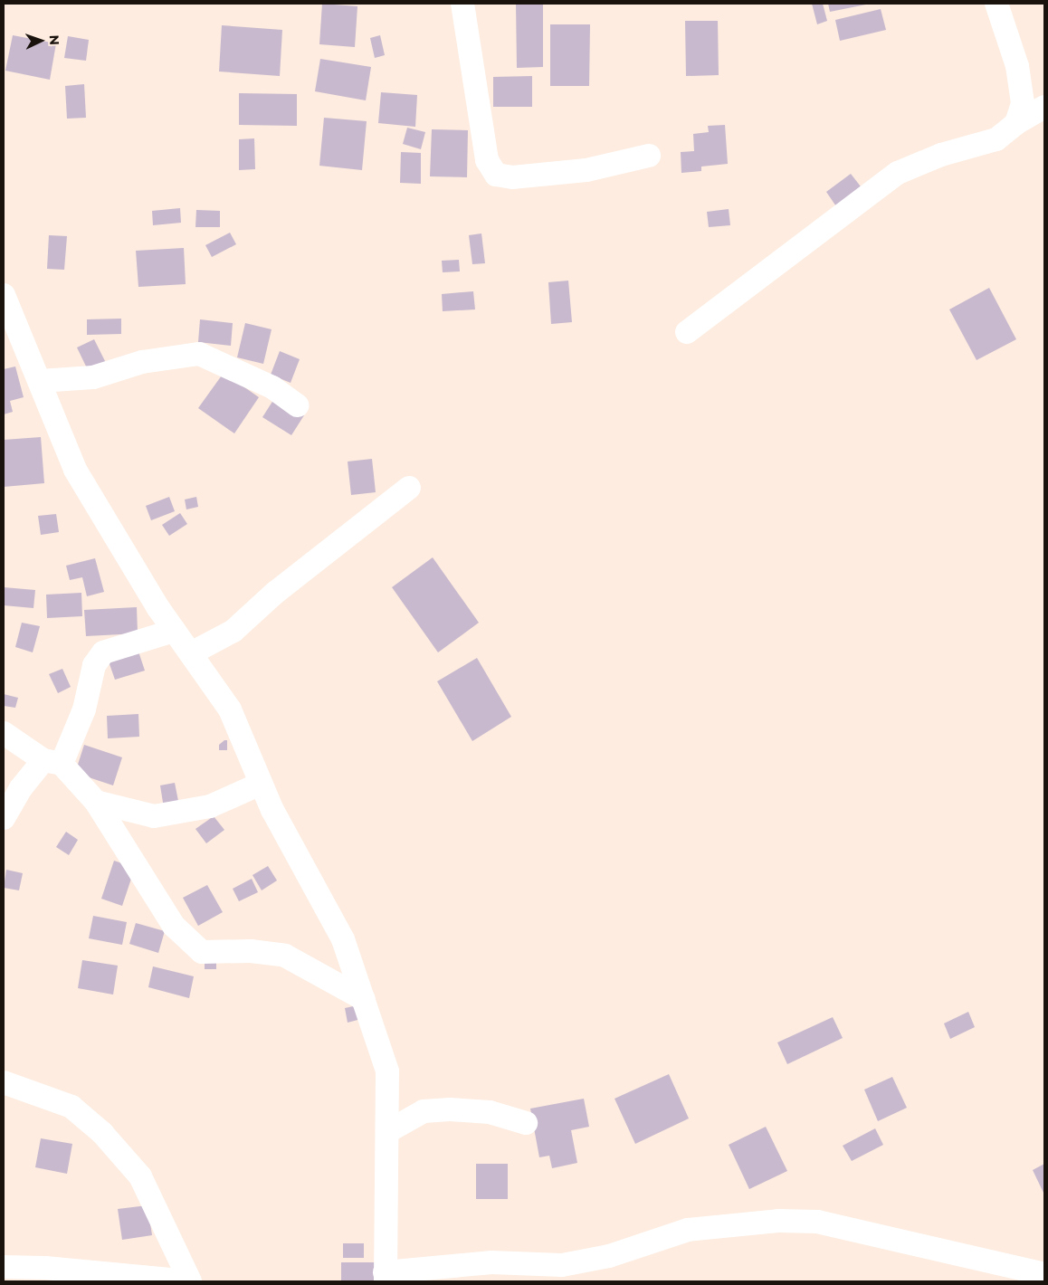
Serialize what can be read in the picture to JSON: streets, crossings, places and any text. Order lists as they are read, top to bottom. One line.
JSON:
{"north":"right"}
